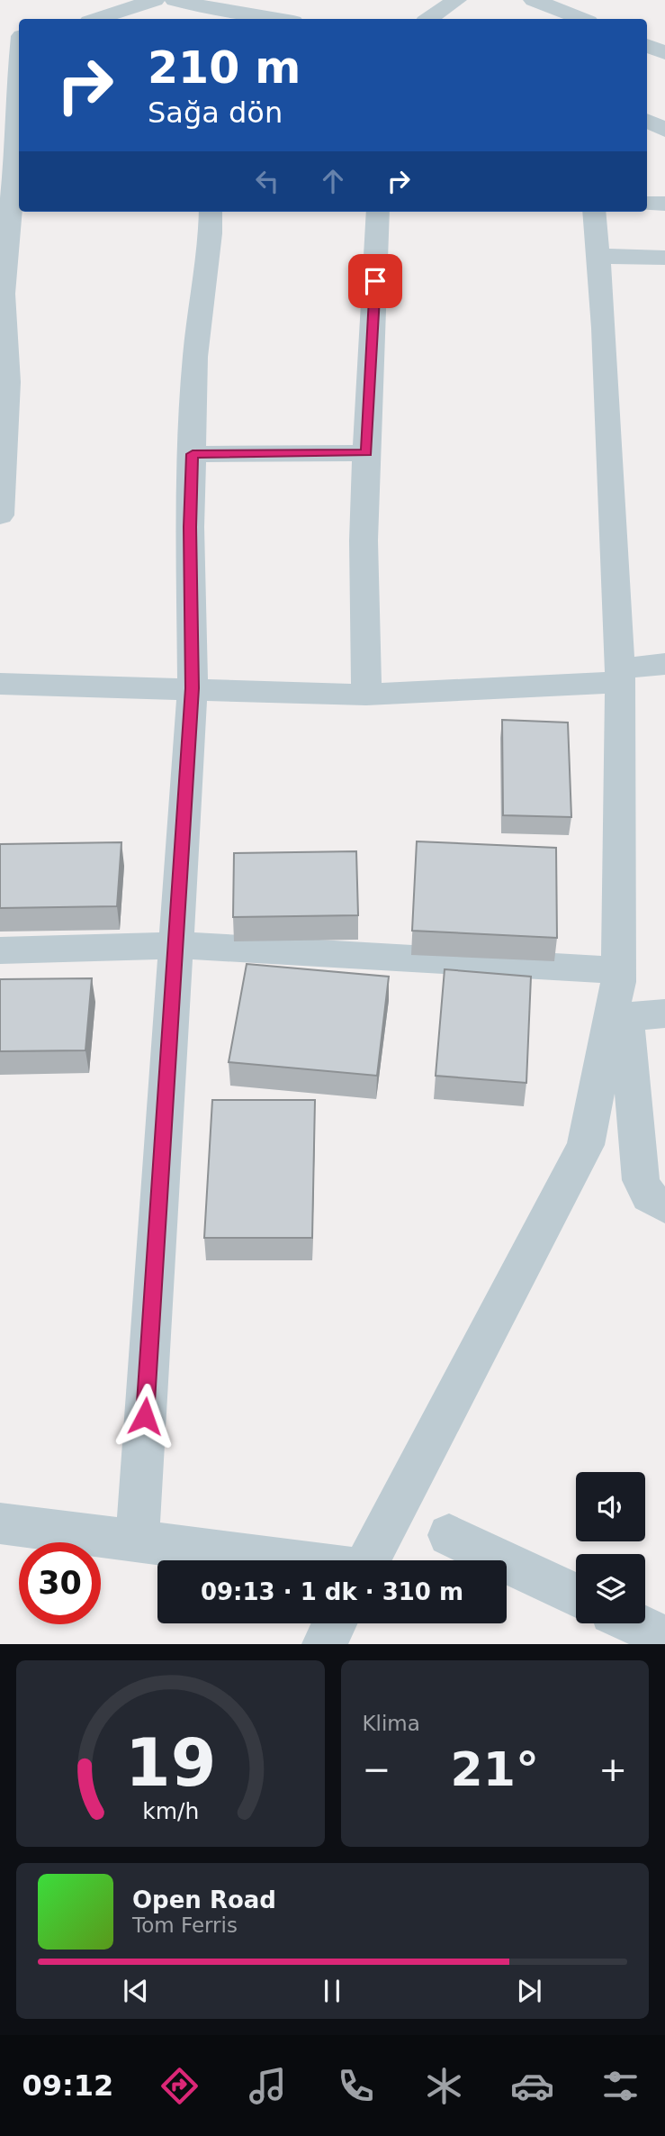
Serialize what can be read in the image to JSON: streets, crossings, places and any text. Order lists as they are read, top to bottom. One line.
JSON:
{"page":{"turn":["210 m","Sağa dön"],"limit":"30","trip":"09:13 · 1 dk · 310 m","tile":"Klima","heat":["−","21°","+"],"song":["Open Road","Tom Ferris"],"tabs":"09:12","gauge":["19","km/h"]}}
